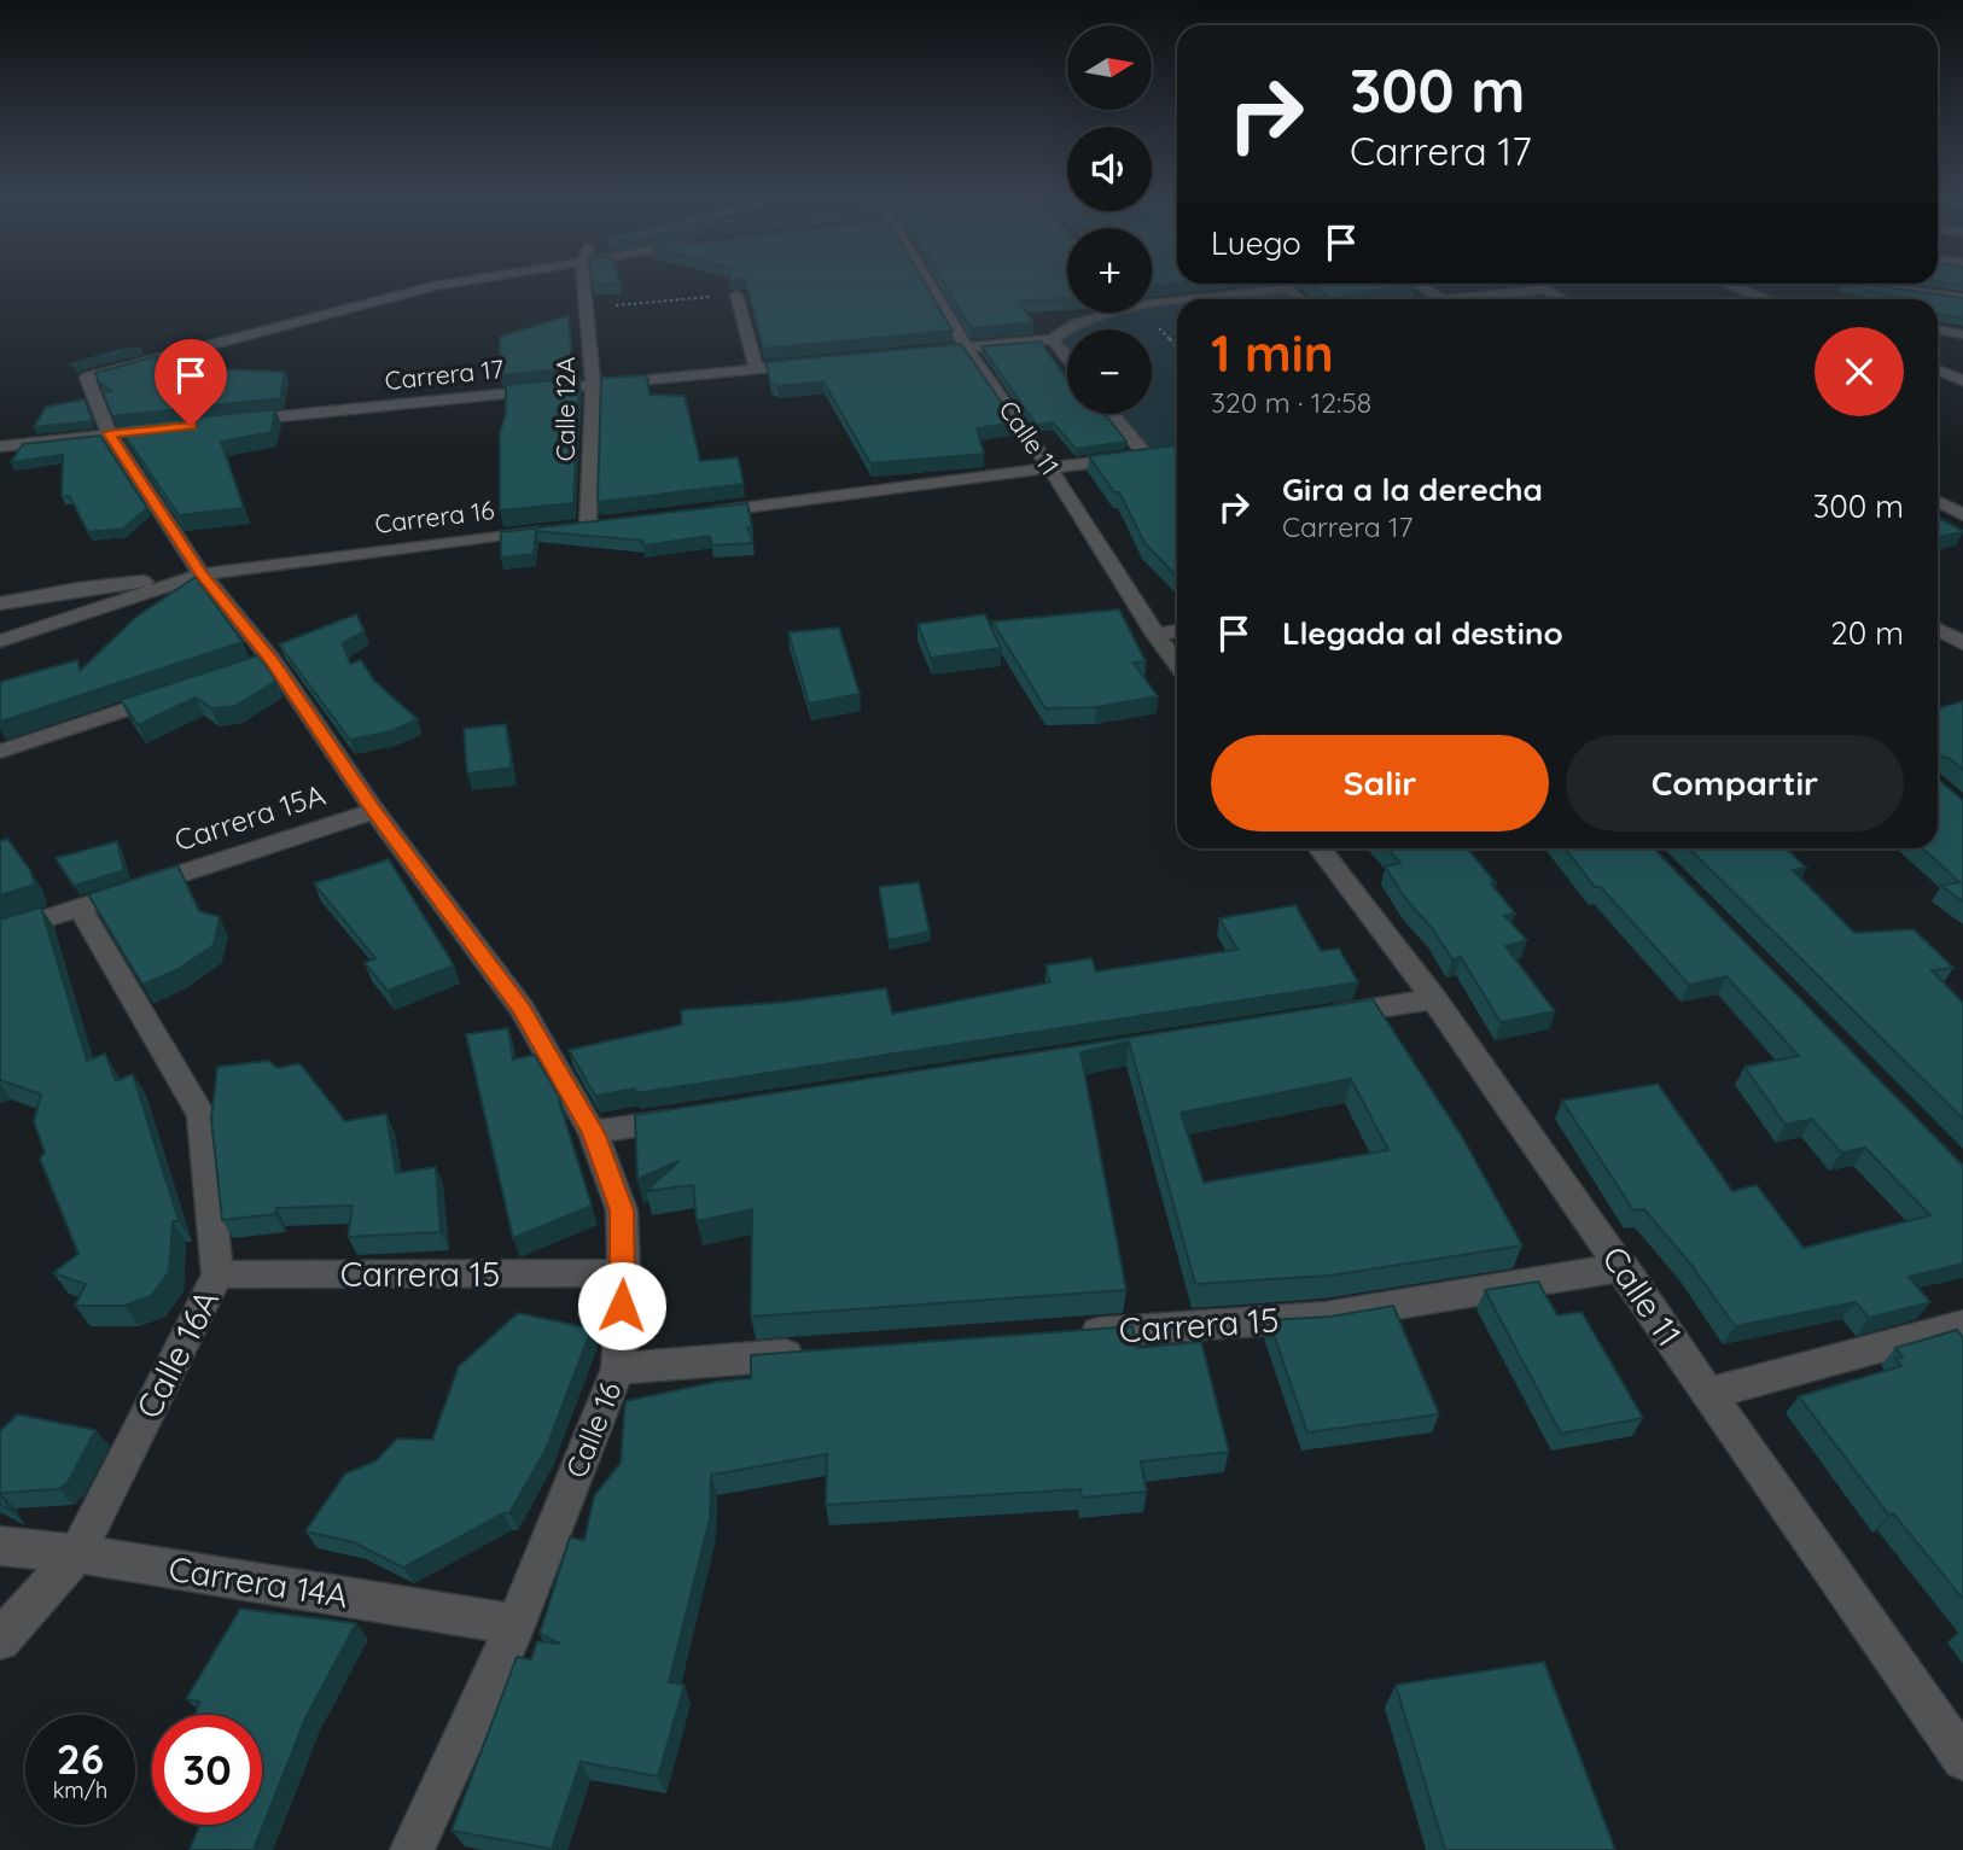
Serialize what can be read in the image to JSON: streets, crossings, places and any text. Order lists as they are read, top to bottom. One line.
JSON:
{"streets":{"street":["Carrera 17","Calle 12A","Calle 11","Carrera 16","Carrera 15A","Carrera 15","Calle 16A","Calle 16","Carrera 14A"]},"crossings":[["Carrera 17","Calle 12A"],["Calle 12A","Carrera 16"],["Calle 11","Carrera 15"],["Carrera 16","Calle 16"],["Carrera 15A","Calle 16A"],["Carrera 15A","Calle 16"],["Carrera 15","Calle 16A"],["Carrera 15","Calle 16"],["Calle 16A","Carrera 14A"],["Calle 16","Carrera 14A"]],"north":"right","page":{"map_buttons":["+","−"],"turn":["300 m","Carrera 17"],"then":"Luego","heading":["1 min","320 m · 12:58"],"list":[{"name":"Gira a la derecha","note":"Carrera 17","value":"300 m"},{"name":"Llegada al destino","value":"20 m"}],"buttons":["Salir","Compartir"],"speed":"26 km/h","limit":"30"}}
